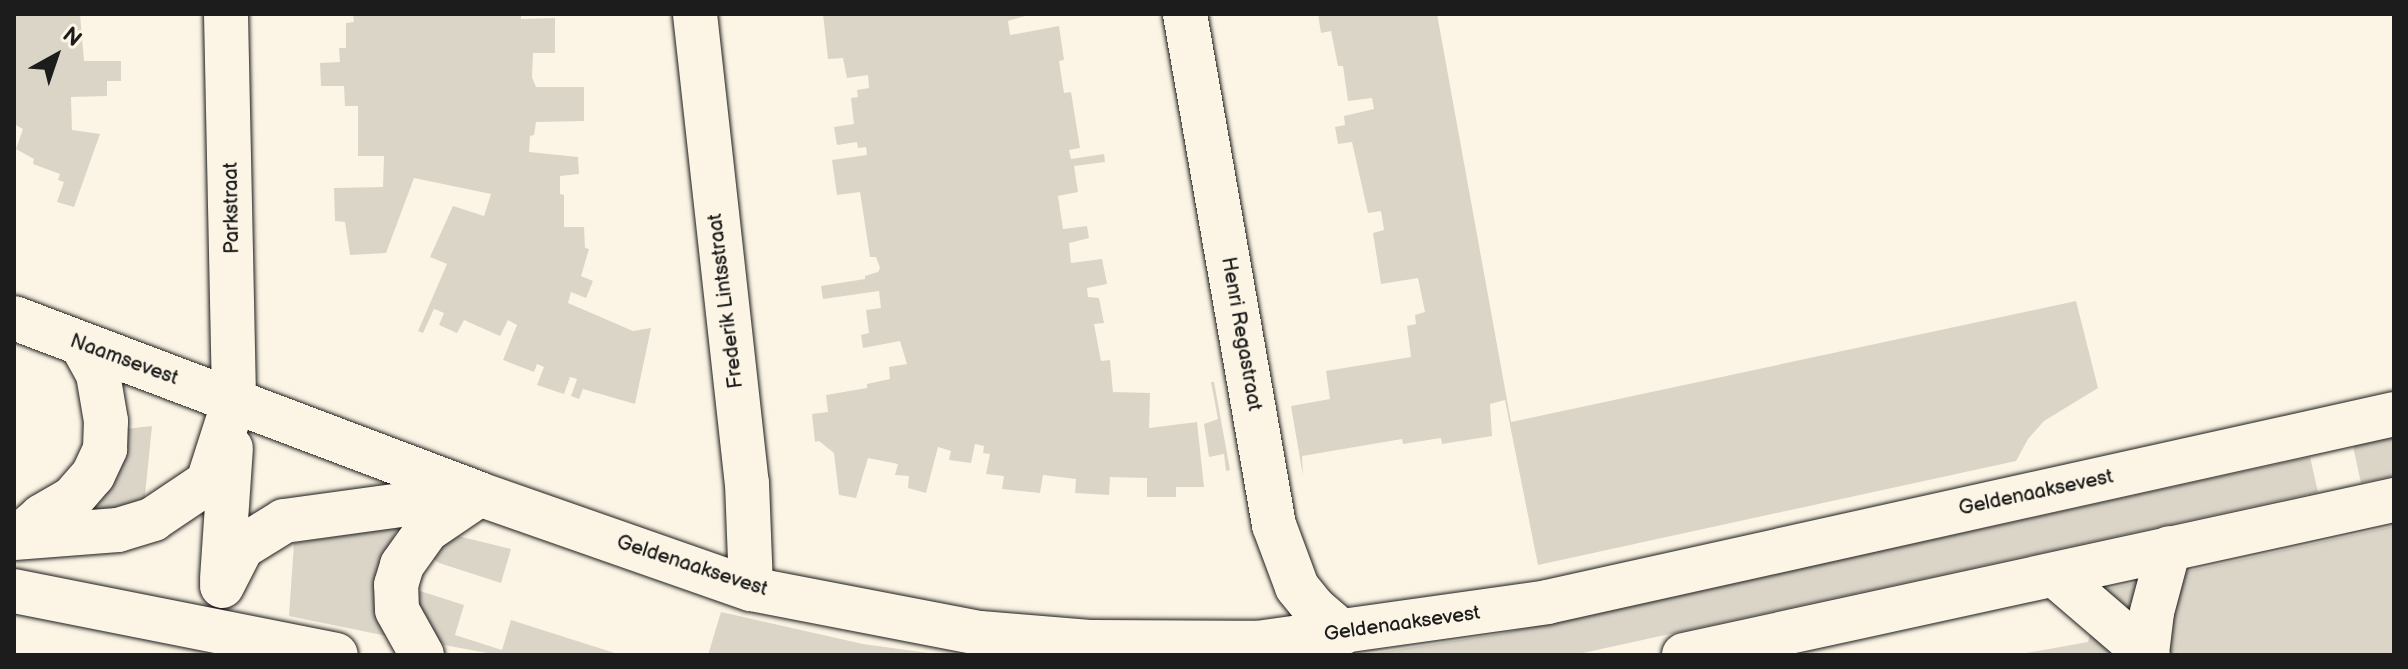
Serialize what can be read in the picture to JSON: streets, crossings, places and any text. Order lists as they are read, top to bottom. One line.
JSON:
{"streets":{"main road":["Parkstraat","Frederik Lintsstraat","Henri Regastraat","Naamsevest","Geldenaaksevest"]},"crossings":[["Parkstraat","Naamsevest"],["Parkstraat","Geldenaaksevest"],["Frederik Lintsstraat","Geldenaaksevest"],["Henri Regastraat","Geldenaaksevest"],["Naamsevest","Geldenaaksevest"]],"north":"top right"}
